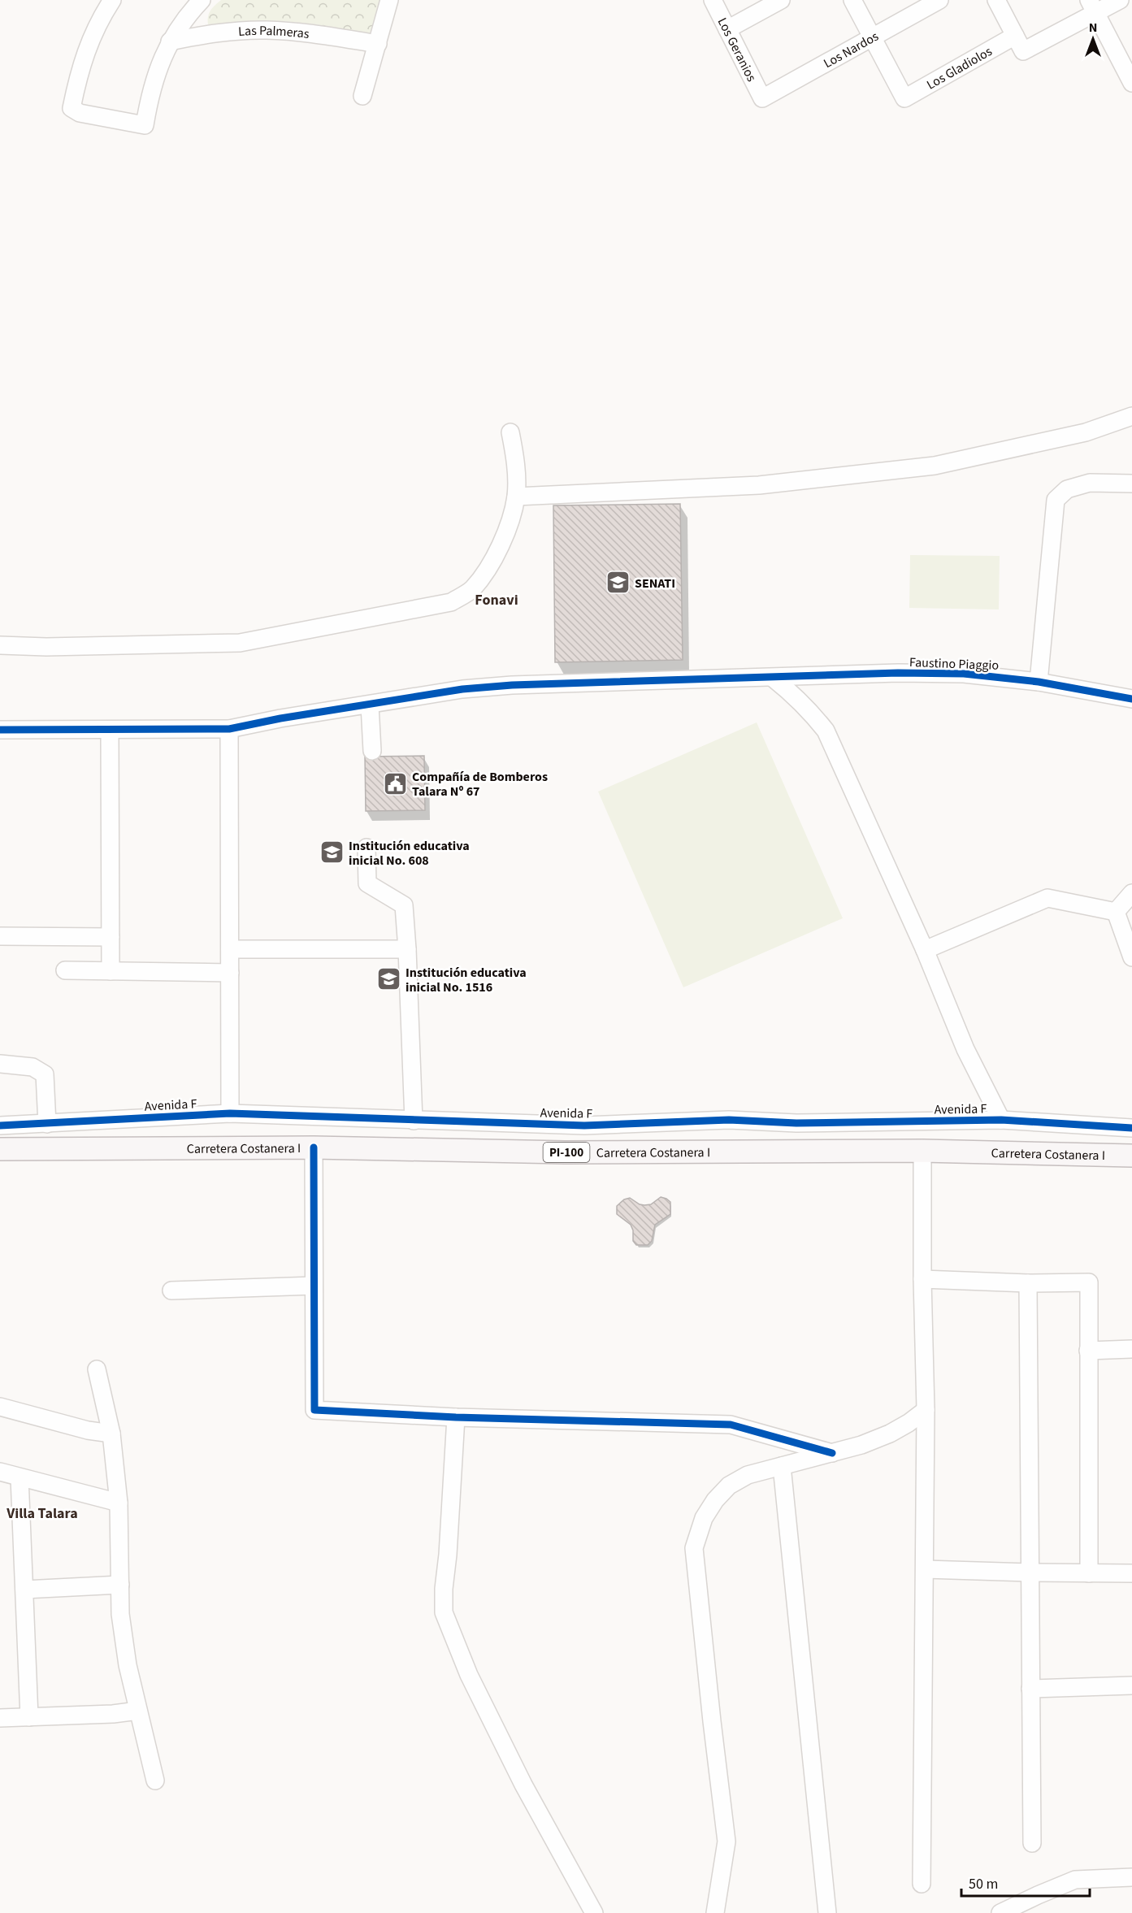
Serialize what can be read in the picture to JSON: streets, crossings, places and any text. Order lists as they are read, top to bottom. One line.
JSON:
{"streets":{"main road":["Carretera Costanera I","PI-100"],"street":["Las Palmeras","Los Geranios","Los Nardos","Los Gladiolos","Faustino Piaggio","Avenida F"]},"crossings":[["Los Geranios","Los Nardos"],["Los Nardos","Los Gladiolos"]],"districts":["Fonavi","Villa Talara"],"places":{"school or university":["SENATI","Institución educativa inicial No. 608","Institución educativa inicial No. 1516"],"public building":["Compañía de Bomberos Talara Nº 67"]},"scale_bar":"50 m","north":"top"}
